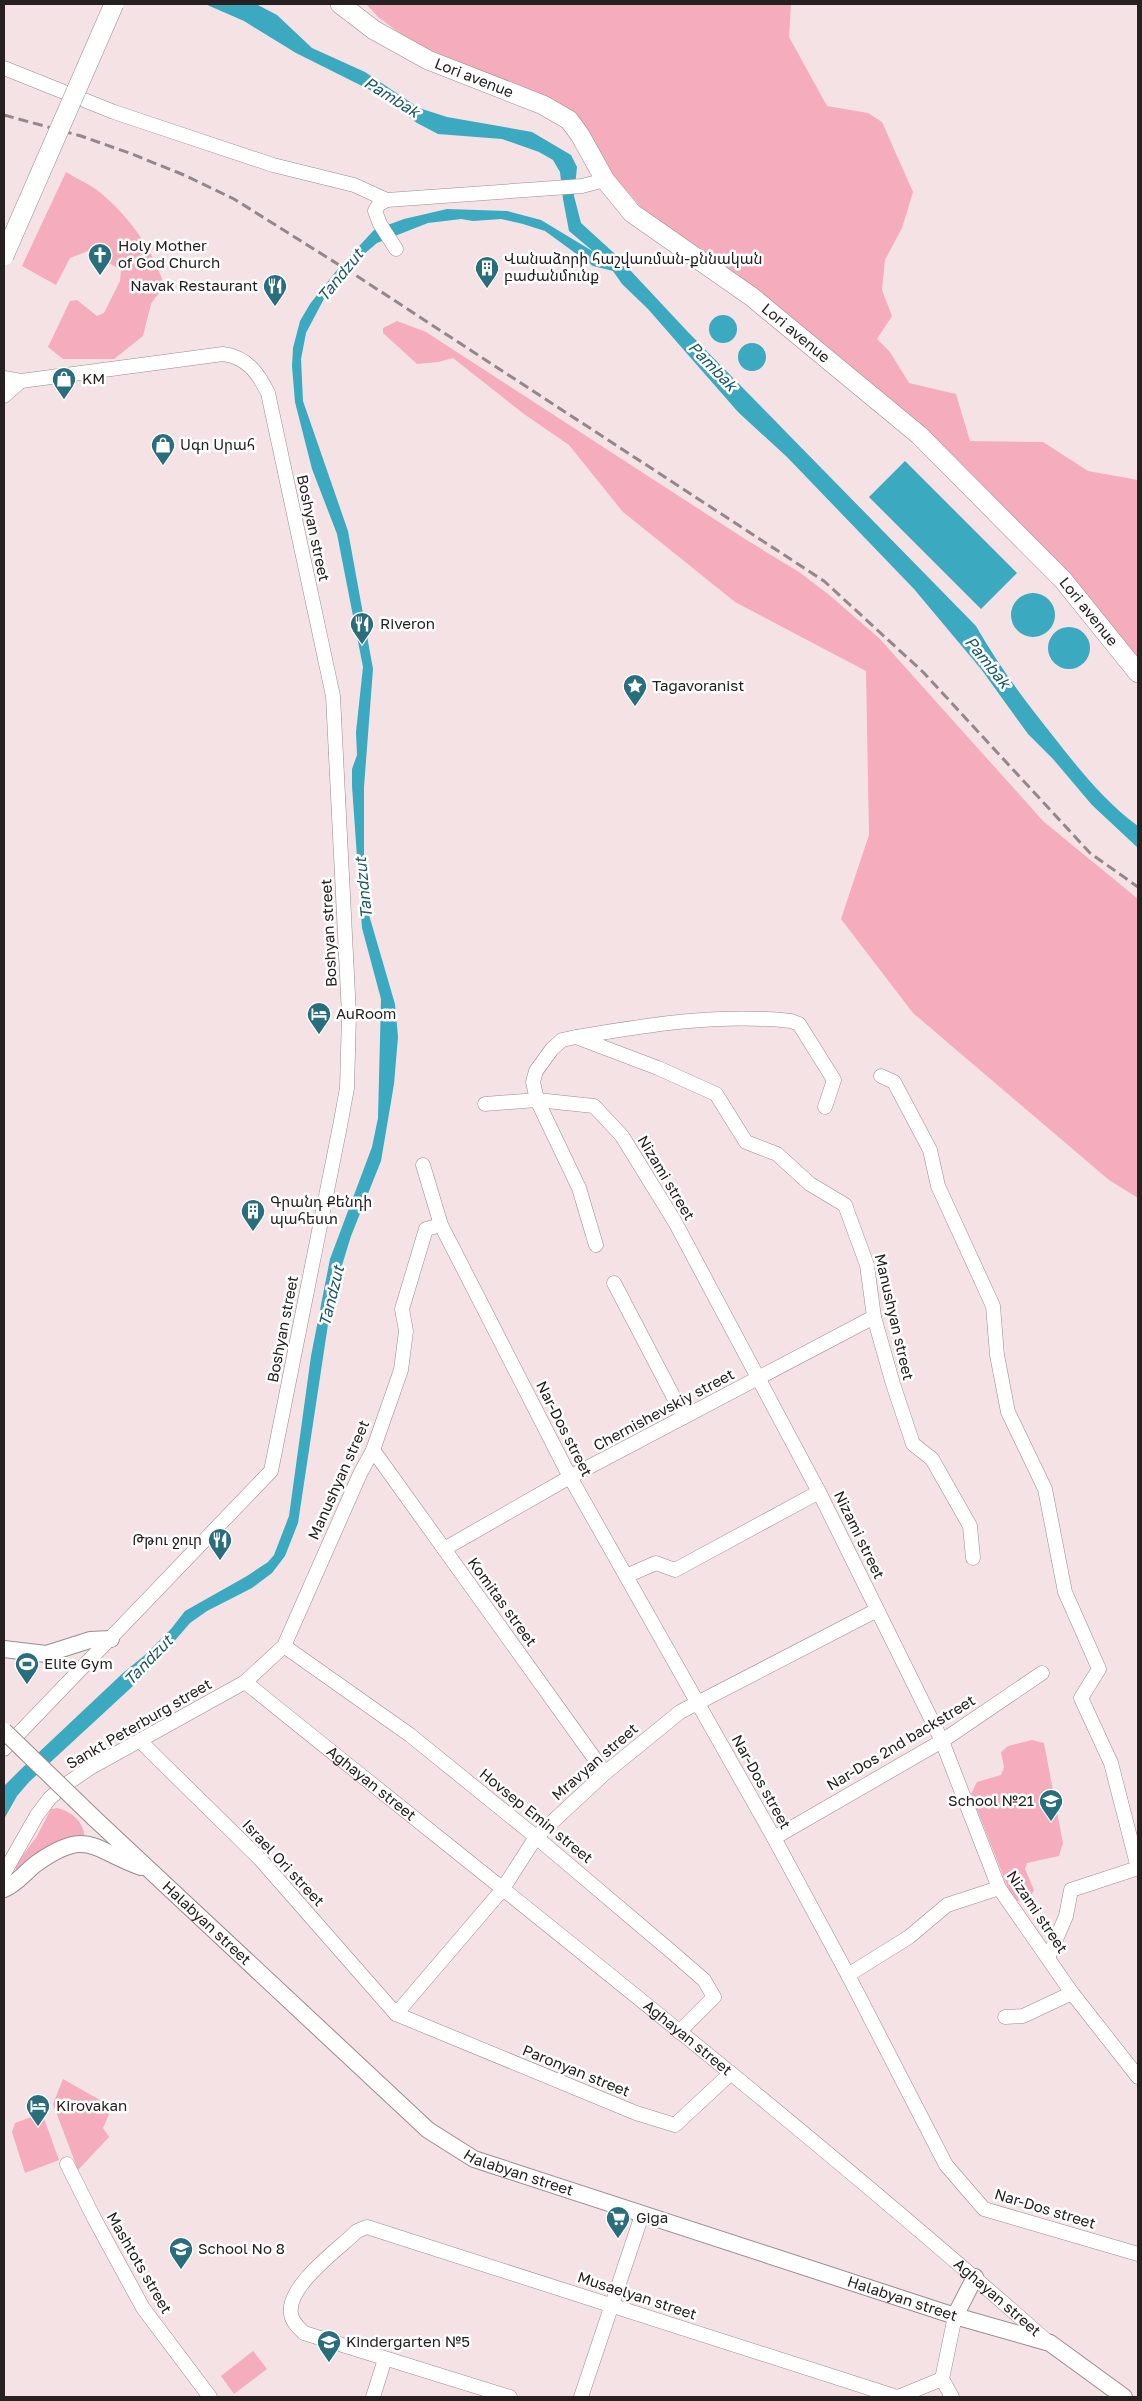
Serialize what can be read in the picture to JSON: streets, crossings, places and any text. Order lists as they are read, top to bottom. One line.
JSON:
{"streets":{"highway":["Lori avenue"],"main road":["Aghayan street","Halabyan street"],"street":["Boshyan street","Nizami street","Manushyan street","Chernishevskiy street","Nar-Dos street","Komitas street","Sankt Peterburg street","Nar-Dos 2nd backstreet","Mravyan street","Hovsep Emin street","Israel Ori street","Paronyan street","Mashtots street","Musaelyan street"]},"crossings":[["Nizami street","Chernishevskiy street"],["Nizami street","Nar-Dos 2nd backstreet"],["Nizami street","Mravyan street"],["Manushyan street","Chernishevskiy street"],["Manushyan street","Nar-Dos street"],["Manushyan street","Komitas street"],["Manushyan street","Sankt Peterburg street"],["Manushyan street","Aghayan street"],["Manushyan street","Hovsep Emin street"],["Chernishevskiy street","Nar-Dos street"],["Chernishevskiy street","Komitas street"],["Nar-Dos street","Nar-Dos 2nd backstreet"],["Nar-Dos street","Mravyan street"],["Komitas street","Mravyan street"],["Sankt Peterburg street","Aghayan street"],["Sankt Peterburg street","Israel Ori street"],["Mravyan street","Aghayan street"],["Mravyan street","Hovsep Emin street"],["Mravyan street","Israel Ori street"],["Mravyan street","Paronyan street"],["Aghayan street","Hovsep Emin street"],["Aghayan street","Halabyan street"],["Aghayan street","Paronyan street"],["Israel Ori street","Paronyan street"]],"water":["Pambak","Tandzut"],"places":{"church":["Holy Mother of God Church"],"building":["Վանաձորի հաշվառման-քննական բաժանմունք","Գրանդ Քենդի պահեստ"],"restaurant":["Navak Restaurant","Riveron","Թթու ջուր"],"shop":["KM","Սգո Սրահ"],"place":["Tagavoranist"],"hotel":["AuRoom","Kirovakan"],"sports":["Elite Gym"],"school or university":["School №21","School No 8","Kindergarten №5"],"supermarket":["Giga"]}}
